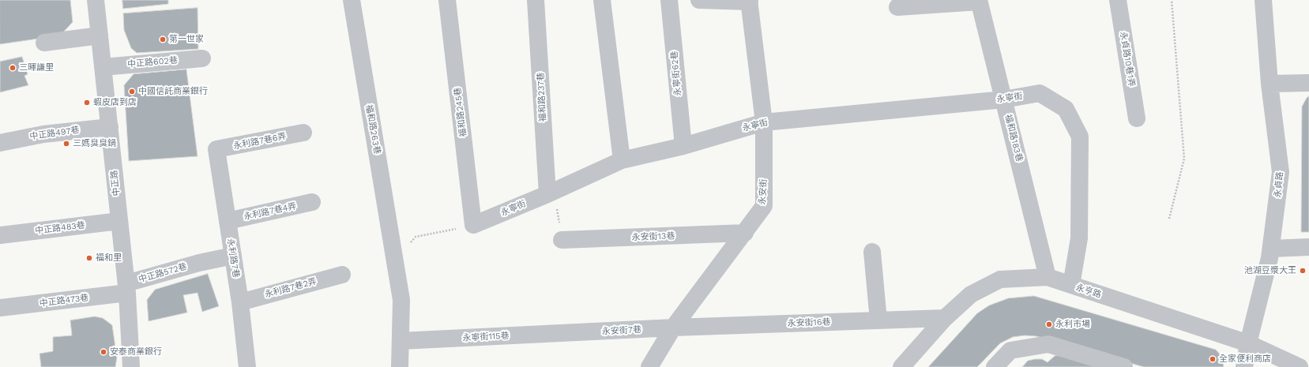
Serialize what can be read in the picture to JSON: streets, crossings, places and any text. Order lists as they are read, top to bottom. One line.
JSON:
{"streets":{"street":["永貞路10巷1弄","中正路602巷","永寧街62巷","福和路237巷","永寧街","福和路245巷","福和路263巷","中正路497巷","福和路183巷","永利路7巷6弄","中正路","永貞路","永安街","永利路7巷4弄","中正路483巷","永安街13巷","永利路7巷","中正路572巷","永利路7巷2弄","永亨路","中正路473巷","永安街16巷","永安街7巷","永寧街115巷"]},"crossings":[["中正路602巷","中正路"],["永寧街62巷","永寧街"],["福和路237巷","永寧街"],["永寧街","福和路245巷"],["永寧街","福和路183巷"],["永寧街","永安街"],["永寧街","永亨路"],["中正路497巷","中正路"],["福和路183巷","永亨路"],["永利路7巷6弄","永利路7巷"],["中正路","中正路483巷"],["中正路","中正路572巷"],["中正路","中正路473巷"],["永貞路","永亨路"],["永安街","永安街13巷"],["永安街","永安街16巷"],["永安街","永安街7巷"],["永利路7巷4弄","永利路7巷"],["永利路7巷","中正路572巷"],["永利路7巷","永利路7巷2弄"],["中正路572巷","中正路473巷"],["永亨路","永安街16巷"],["永安街16巷","永安街7巷"],["永安街7巷","永寧街115巷"]],"places":["第一世家","三暉謙里","中國信託商業銀行","蝦皮店到店","三媽臭臭鍋","福和里","池湖豆漿大王","永利市場","安泰商業銀行","全家便利商店"]}
